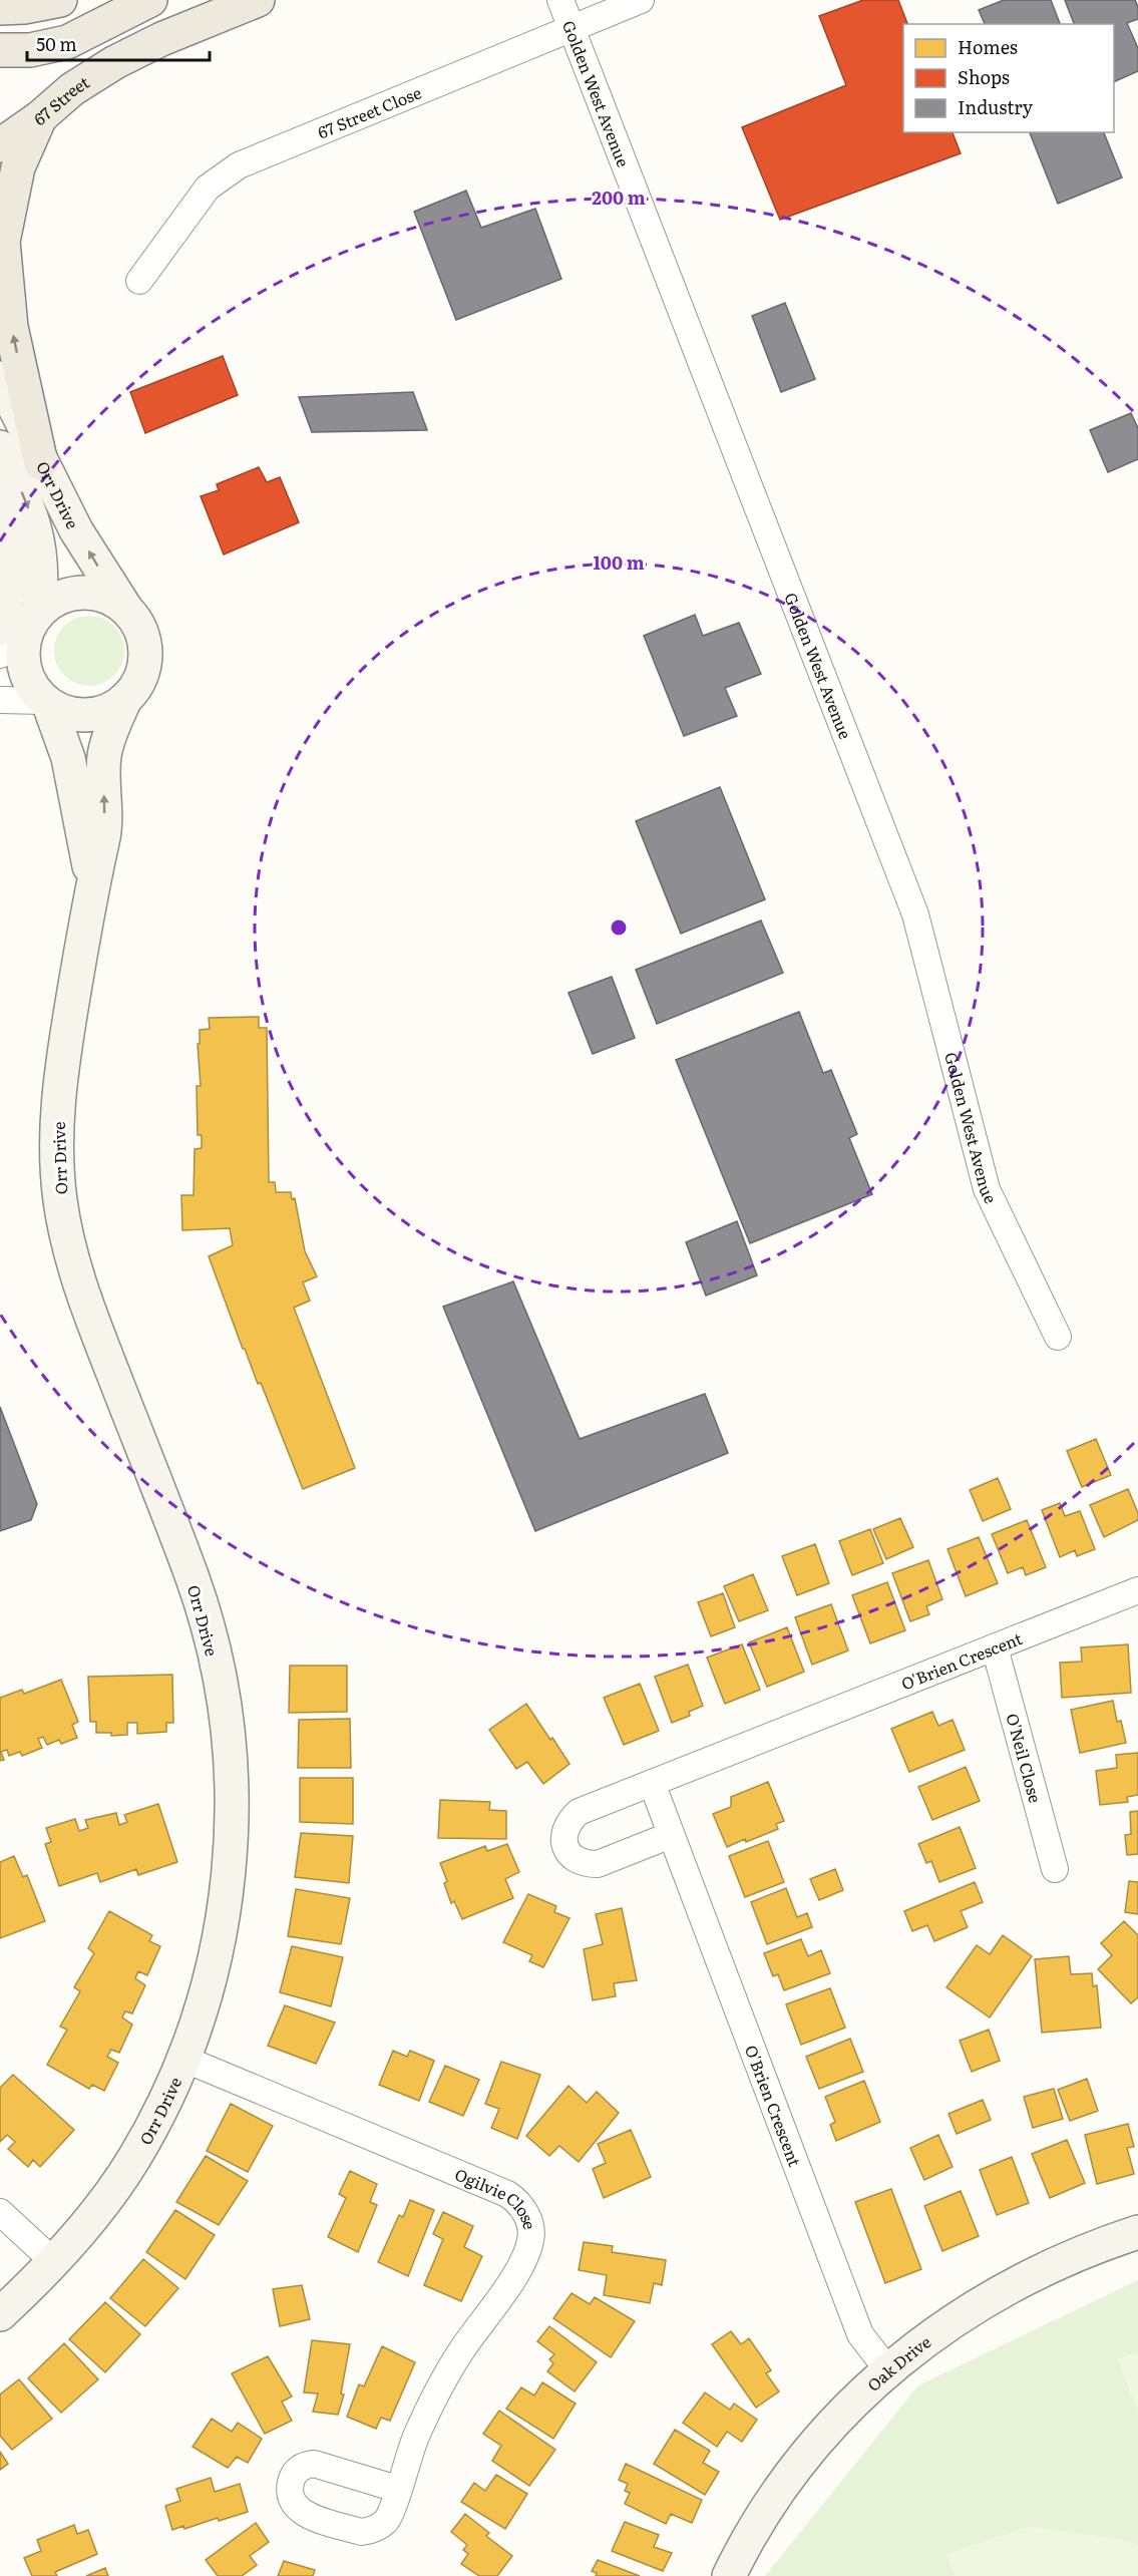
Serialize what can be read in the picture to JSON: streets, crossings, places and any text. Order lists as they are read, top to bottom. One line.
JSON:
{"streets":{"main road":["67 Street"],"street":["Golden West Avenue","67 Street Close","Orr Drive","O'Brien Crescent","O'Neil Close","Ogilvie Close","Oak Drive"]},"crossings":[["Golden West Avenue","67 Street Close"],["Orr Drive","Ogilvie Close"],["O'Brien Crescent","O'Neil Close"],["O'Brien Crescent","Oak Drive"]],"legend":["Homes","Shops","Industry"],"scale_bar":"50 m","rings":["200 m","100 m"]}
